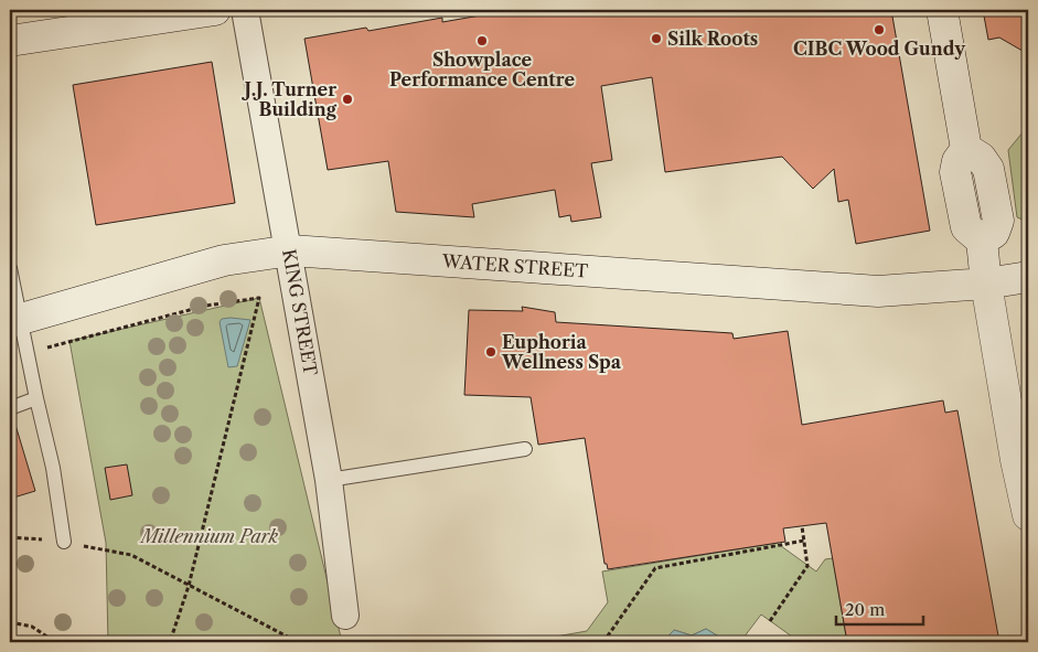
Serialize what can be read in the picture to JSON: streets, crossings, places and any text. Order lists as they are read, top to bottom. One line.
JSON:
{"streets":{"main road":["WATER STREET"],"street":["KING STREET"]},"crossings":[["WATER STREET","KING STREET"]],"parks":["Millennium Park"],"places":["CIBC Wood Gundy","Silk Roots","Showplace Performance Centre","J.J. Turner Building","Euphoria Wellness Spa"],"scale_bar":"20 m"}
